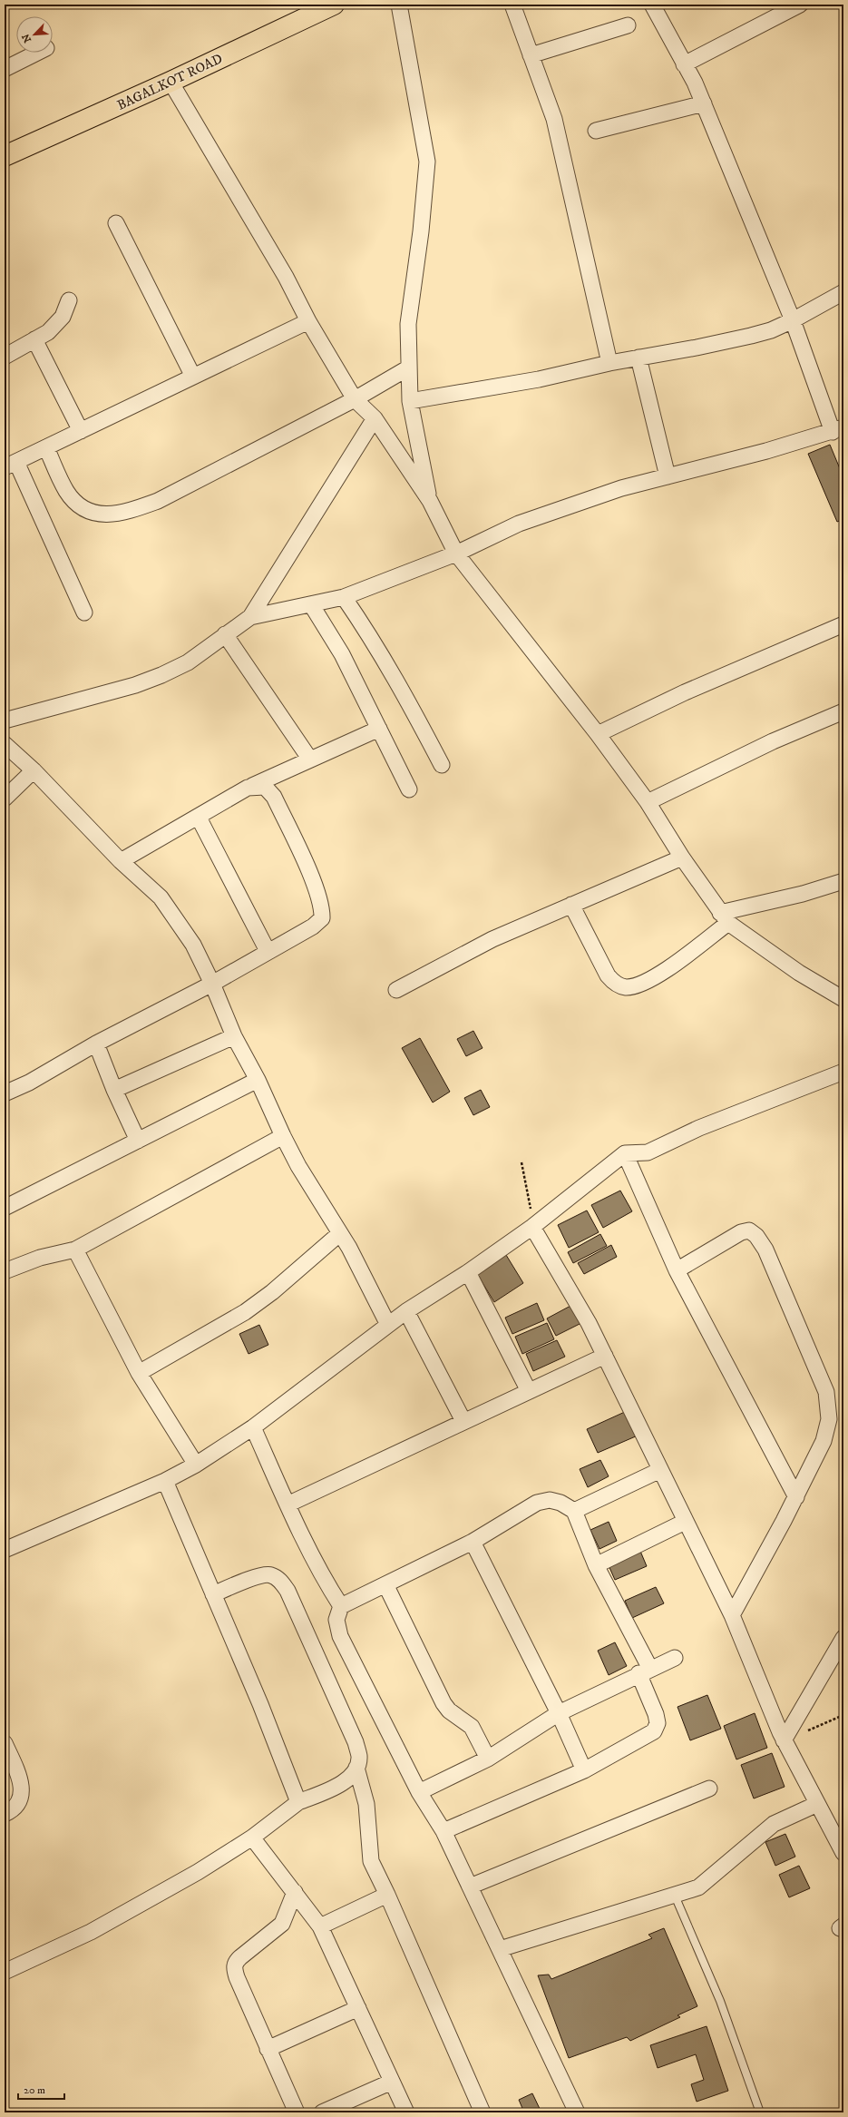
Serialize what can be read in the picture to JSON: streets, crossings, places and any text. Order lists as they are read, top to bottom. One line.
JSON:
{"streets":{"main road":["BAGALKOT ROAD"]},"scale_bar":"20 m","north":"bottom left"}
